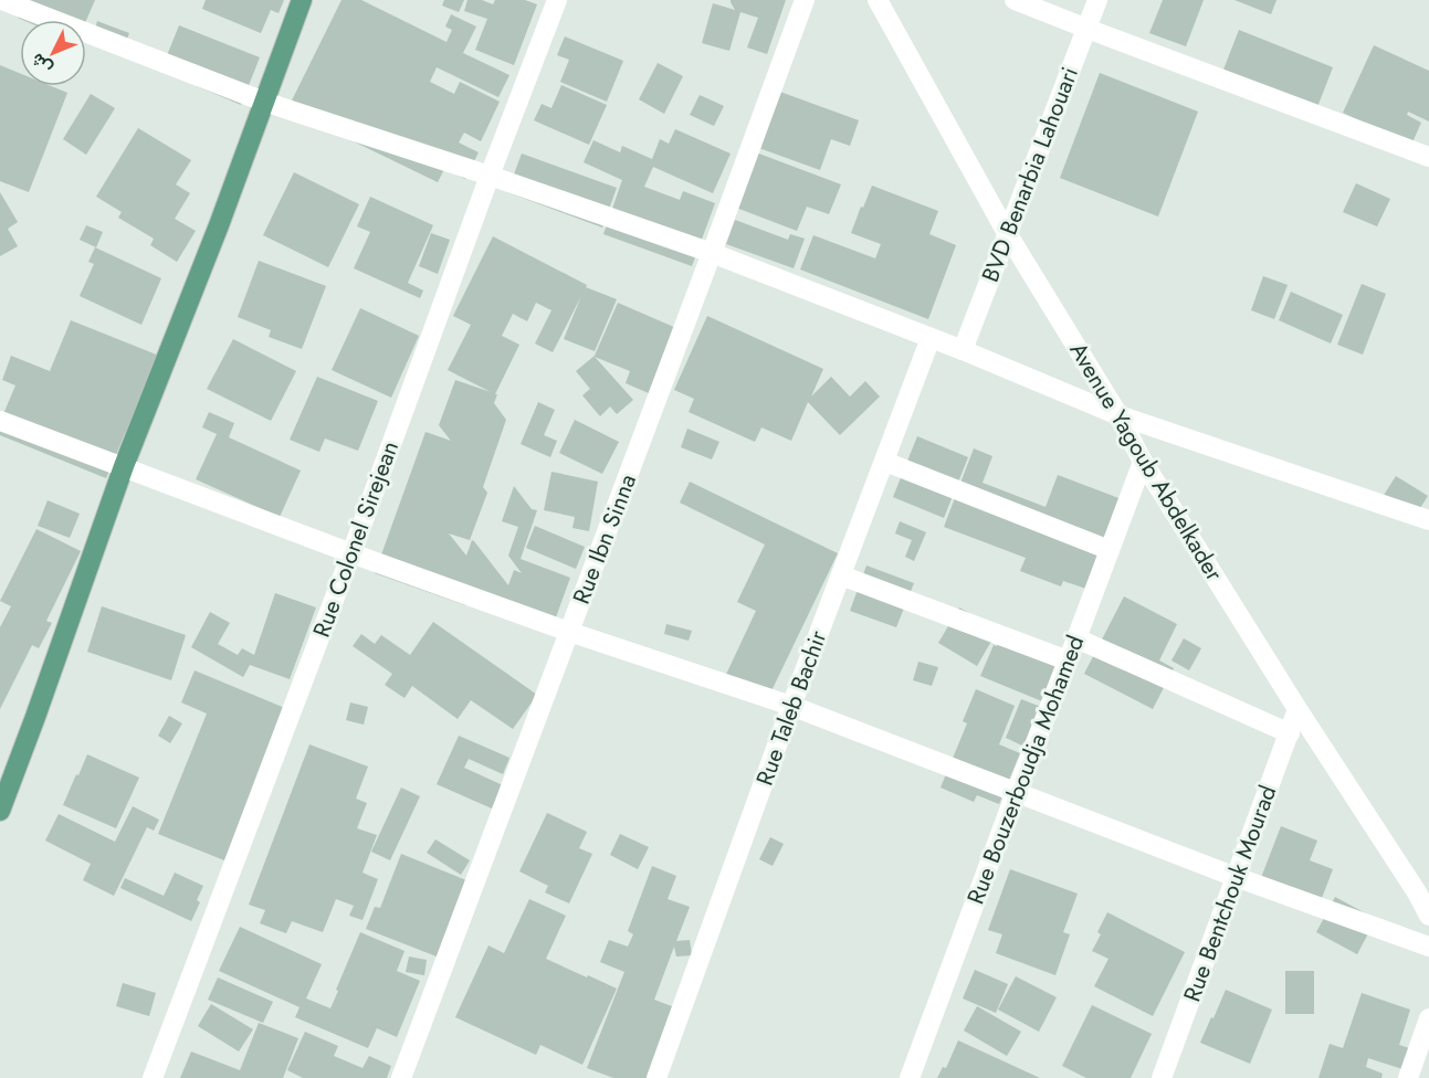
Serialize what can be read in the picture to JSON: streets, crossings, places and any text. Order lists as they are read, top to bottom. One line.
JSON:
{"streets":{"street":["BVD Benarbia Lahouari","Avenue Yagoub Abdelkader","Rue Colonel Sirejean","Rue Ibn Sinna","Rue Taleb Bachir","Rue Bouzerboudja Mohamed","Rue Bentchouk Mourad"]},"crossings":[["BVD Benarbia Lahouari","Avenue Yagoub Abdelkader"],["Avenue Yagoub Abdelkader","Rue Bouzerboudja Mohamed"],["Avenue Yagoub Abdelkader","Rue Bentchouk Mourad"]],"north":"bottom left"}
